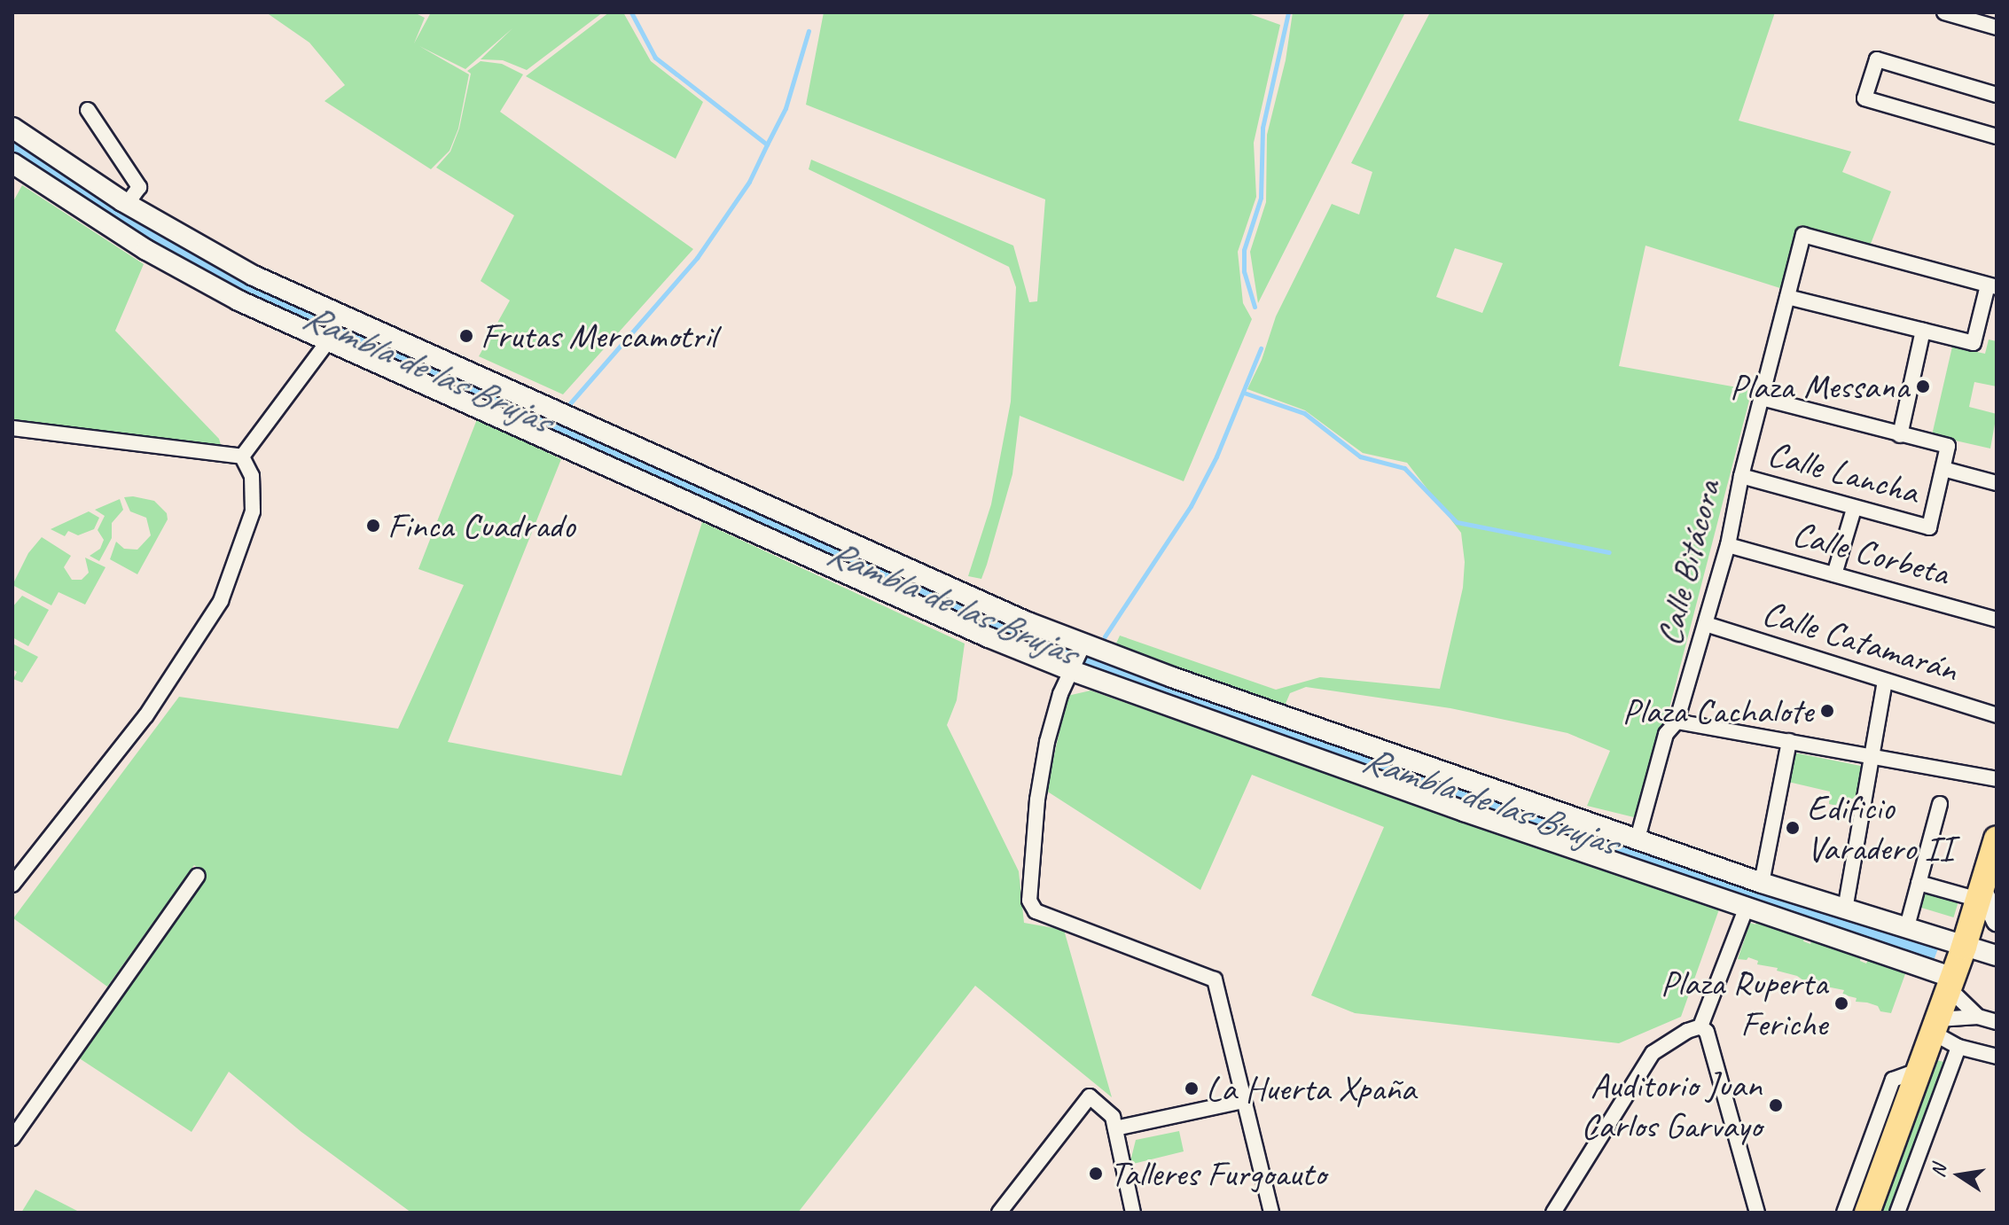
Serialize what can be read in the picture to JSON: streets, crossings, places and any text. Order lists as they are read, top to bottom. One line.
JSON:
{"streets":{"street":["Calle Lancha","Calle Corbeta","Calle Bitácora","Calle Catamarán"]},"crossings":[["Calle Lancha","Calle Bitácora"],["Calle Corbeta","Calle Bitácora"],["Calle Bitácora","Calle Catamarán"]],"water":["Rambla de las Brujas"],"places":["Frutas Mercamotril","Plaza Messana","Finca Cuadrado","Plaza Cachalote","Edificio Varadero II","Plaza Ruperta Feriche","La Huerta Xpaña","Auditorio Juan Carlos Garvayo","Talleres Furgoauto"],"north":"left"}
